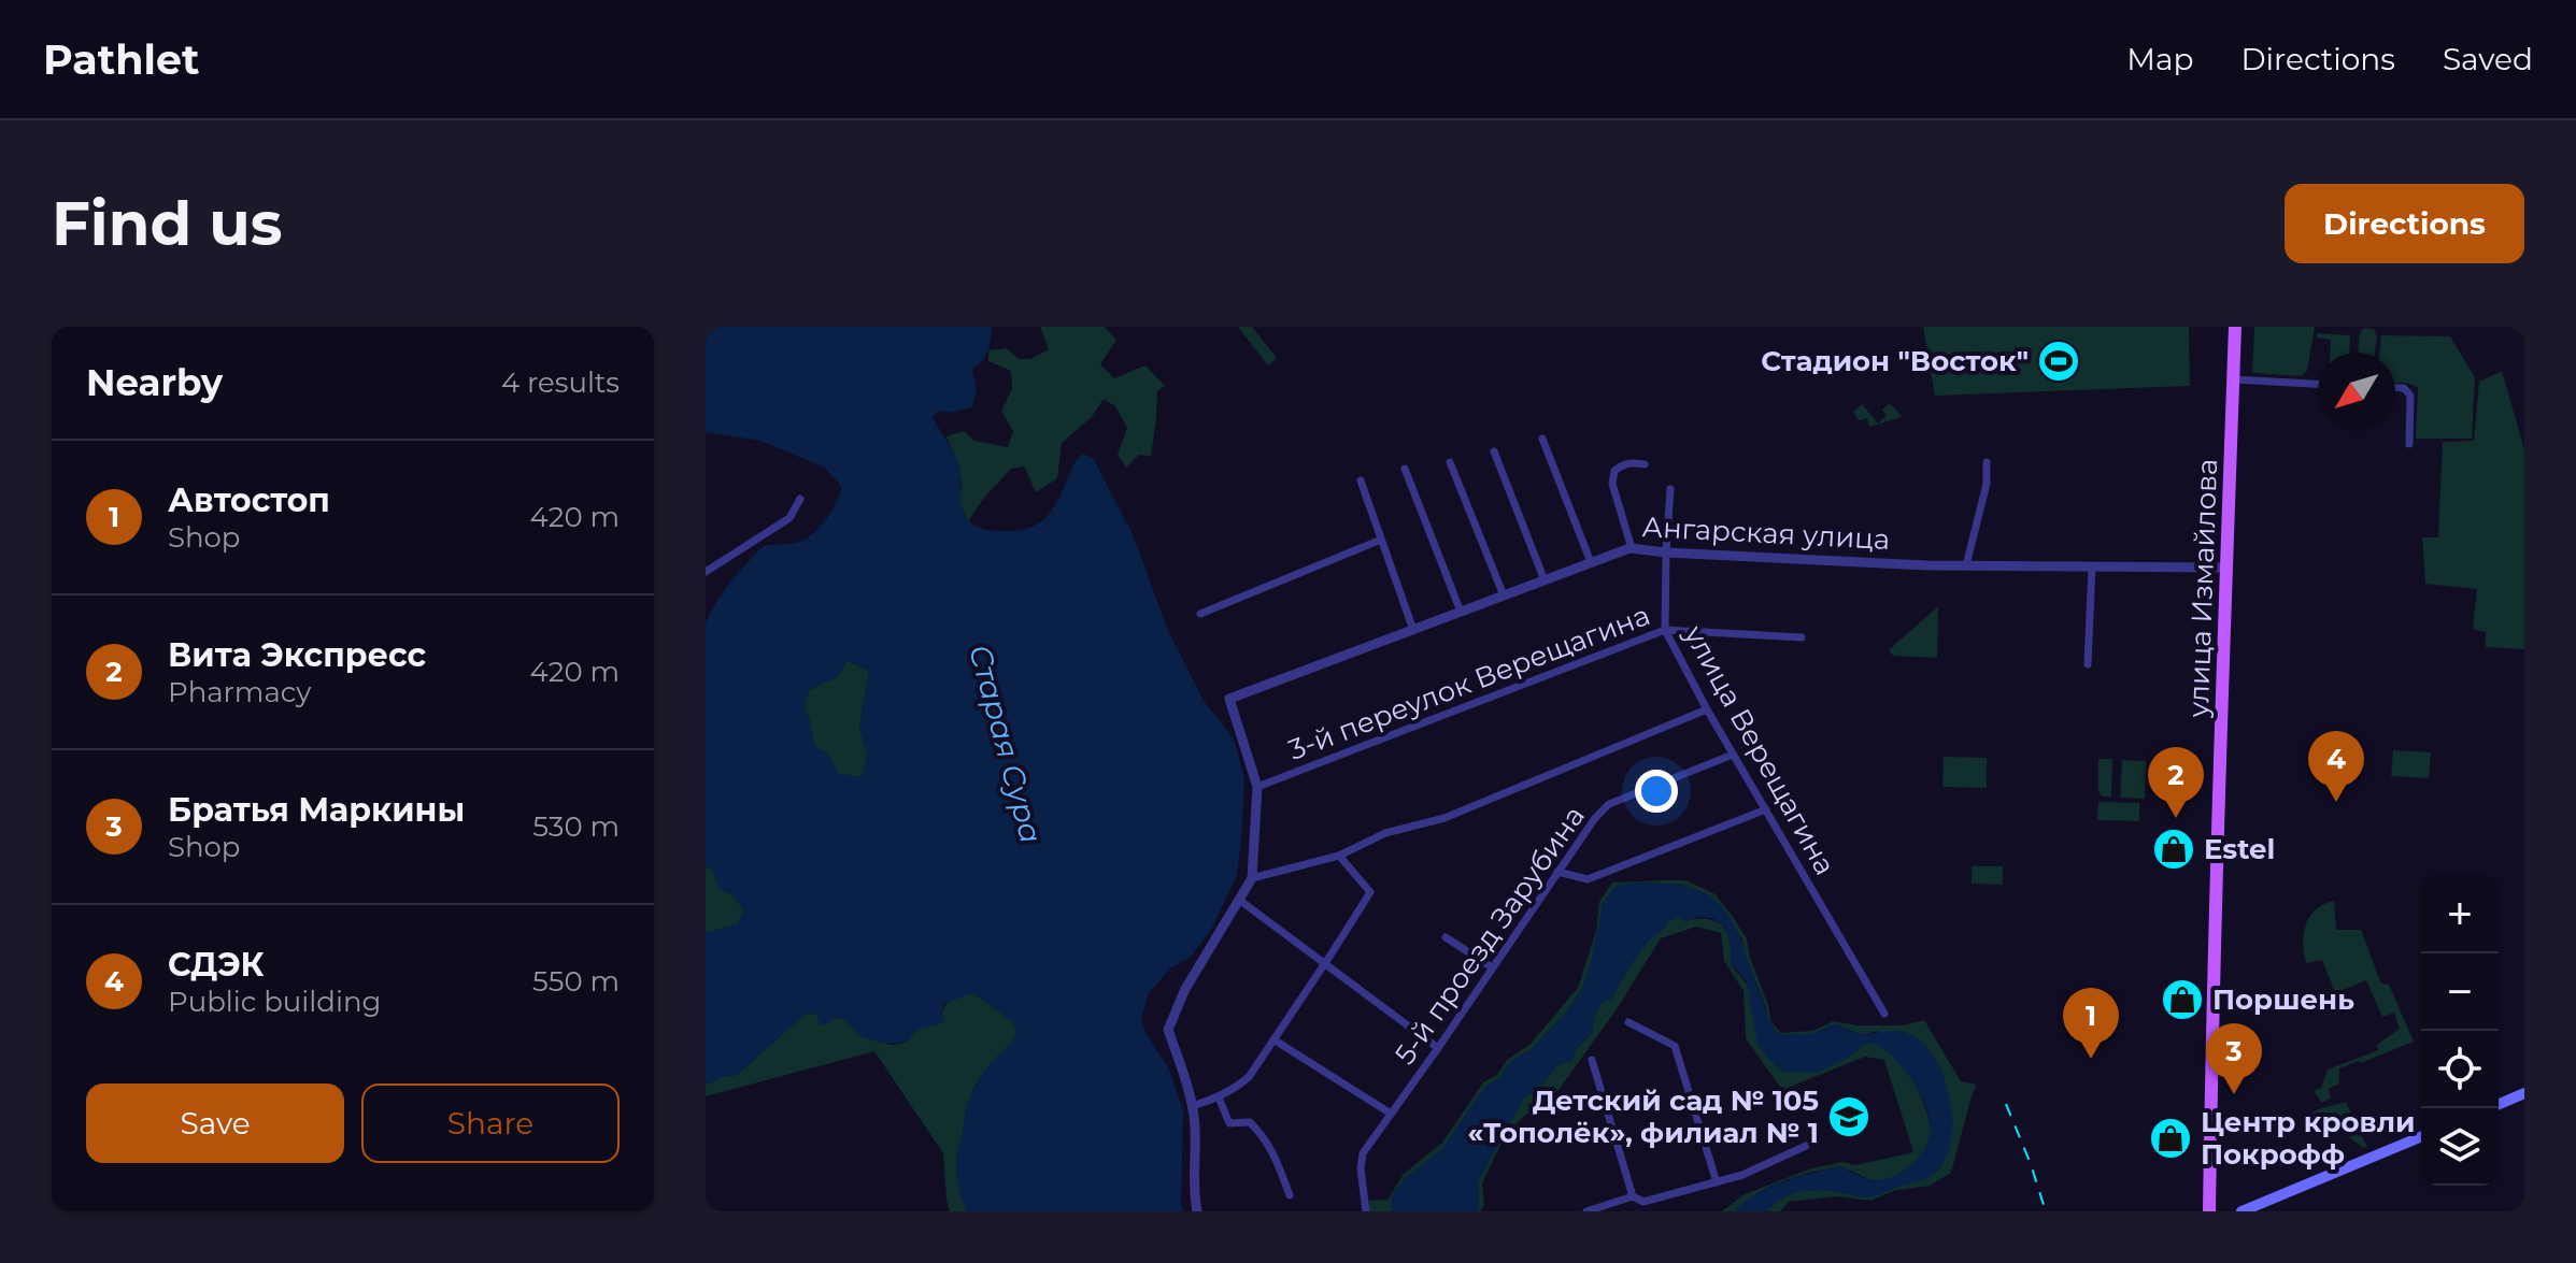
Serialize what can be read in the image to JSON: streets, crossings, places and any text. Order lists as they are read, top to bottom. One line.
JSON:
{"streets":{"main road":["улица Измайлова"],"street":["Ангарская улица","3-й переулок Верещагина","улица Верещагина","5-й проезд Зарубина"]},"crossings":[["Ангарская улица","улица Измайлова"],["Ангарская улица","3-й переулок Верещагина"],["Ангарская улица","улица Верещагина"],["3-й переулок Верещагина","улица Верещагина"],["улица Верещагина","5-й проезд Зарубина"]],"water":["Старая Сура"],"places":{"sports":["Стадион \"Восток\""],"shop":["Estel","Поршень","Центр кровли Покрофф"],"school or university":["Детский сад № 105 «Тополёк», филиал № 1"]},"north":"bottom left","page":{"header":"Pathlet","nav":["Map","Directions","Saved"],"buttons":["Directions",["Save","Share"]],"title":"Find us","heading":["Nearby","4 results"],"list":[{"mark":"1","name":"Автостоп","note":"Shop","value":"420 m"},{"mark":"2","name":"Вита Экспресс","note":"Pharmacy","value":"420 m"},{"mark":"3","name":"Братья Маркины","note":"Shop","value":"530 m"},{"mark":"4","name":"СДЭК","note":"Public building","value":"550 m"}],"pins":["4","2","1","3"],"map_buttons":["+","−"]}}
